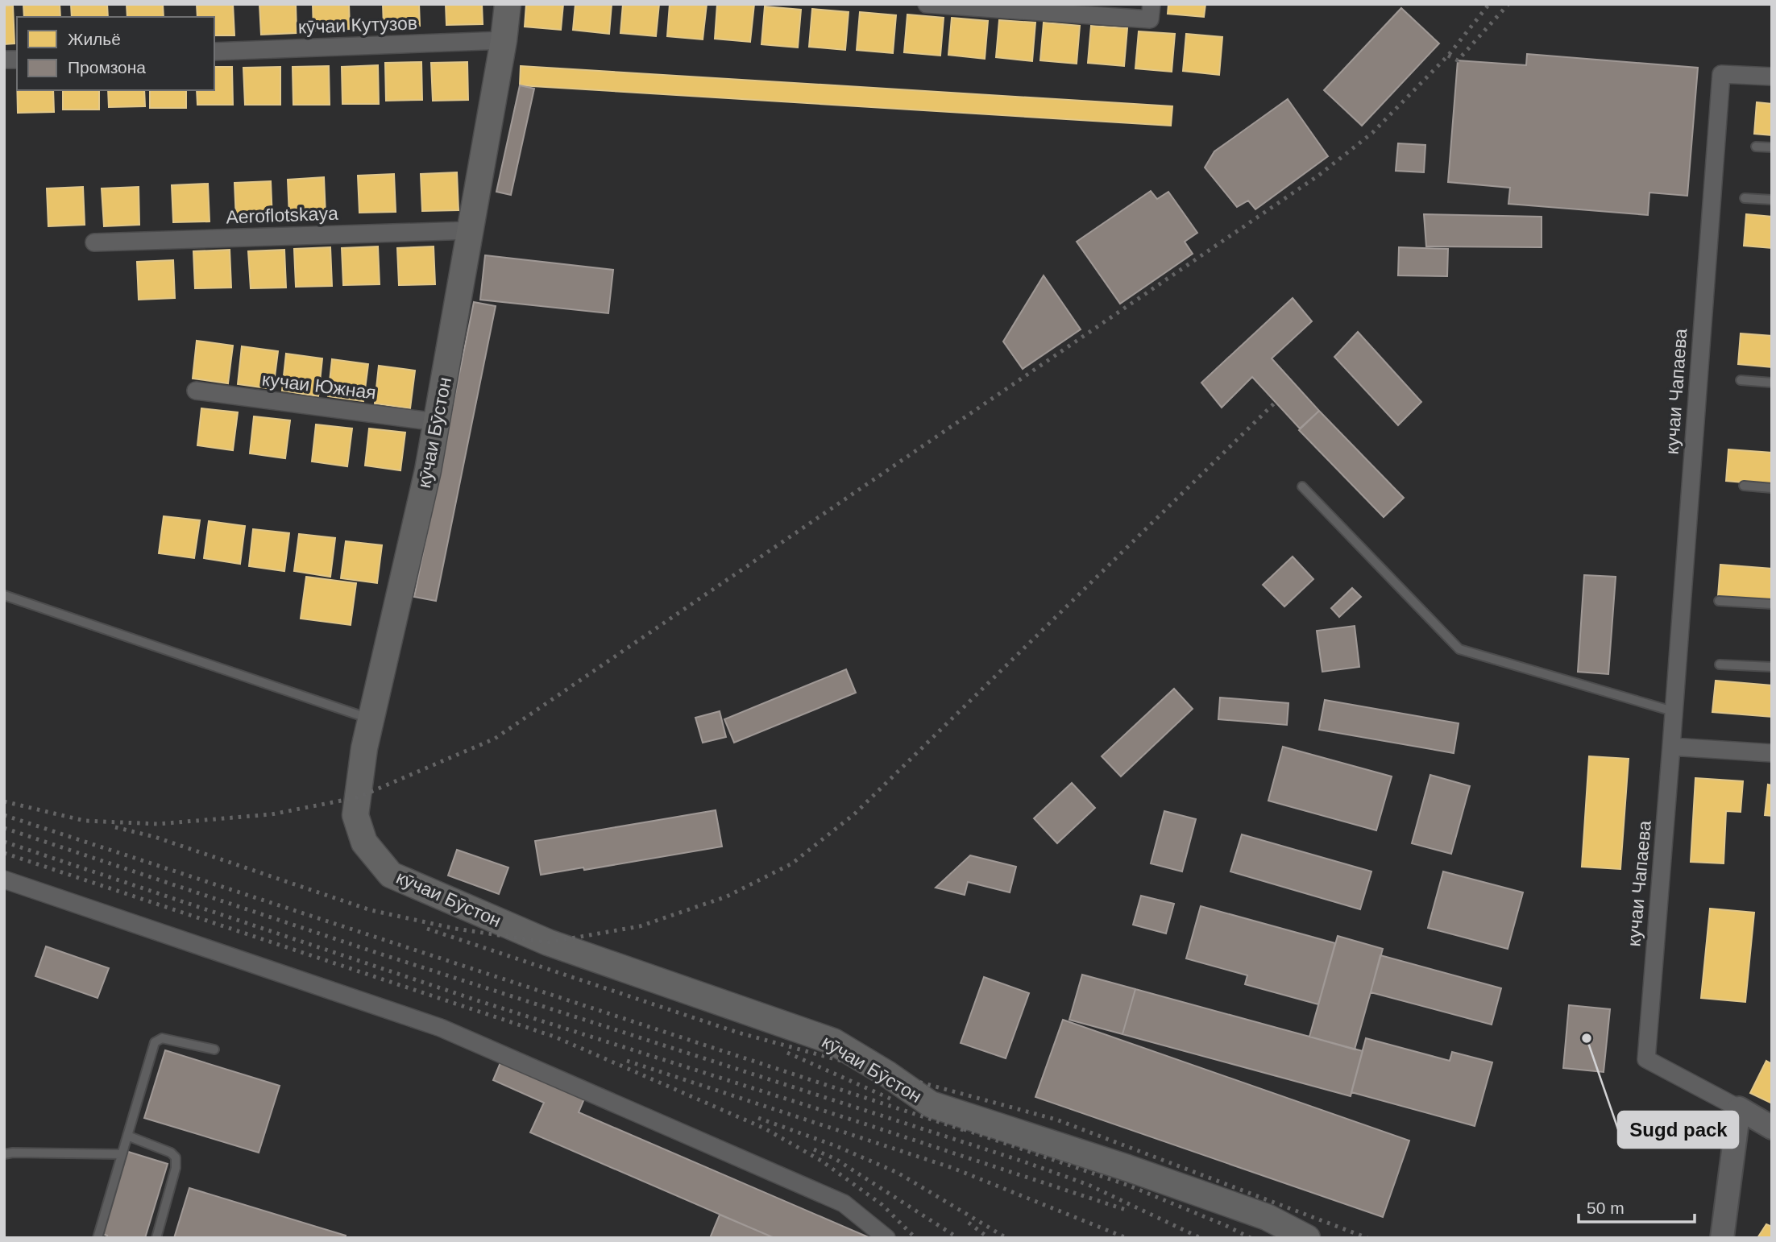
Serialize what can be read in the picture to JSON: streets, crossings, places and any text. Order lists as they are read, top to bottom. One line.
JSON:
{"streets":{"main road":["кӯчаи Бӯстон"],"street":["кӯчаи Кутузов","Aeroflotskaya","кучаи Южная","кучаи Чапаева"]},"crossings":[["кӯчаи Кутузов","кӯчаи Бӯстон"],["Aeroflotskaya","кӯчаи Бӯстон"],["кучаи Южная","кӯчаи Бӯстон"]],"places":["Sugd pack"],"legend":["Жильё","Промзона"],"scale_bar":"50 m"}
